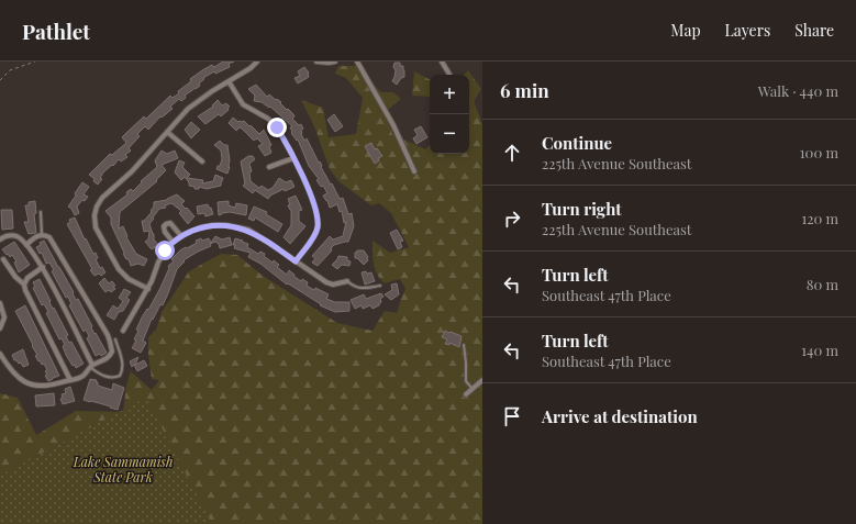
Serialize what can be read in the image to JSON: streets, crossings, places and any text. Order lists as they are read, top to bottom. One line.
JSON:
{"parks":["Lake Sammamish State Park"],"page":{"header":"Pathlet","nav":["Map","Layers","Share"],"heading":["6 min","Walk · 440 m"],"map_buttons":["+","−"],"list":[["Continue","225th Avenue Southeast","100 m"],["Turn right","225th Avenue Southeast","120 m"],["Turn left","Southeast 47th Place","80 m"],["Turn left","Southeast 47th Place","140 m"],"Arrive at destination"]}}
